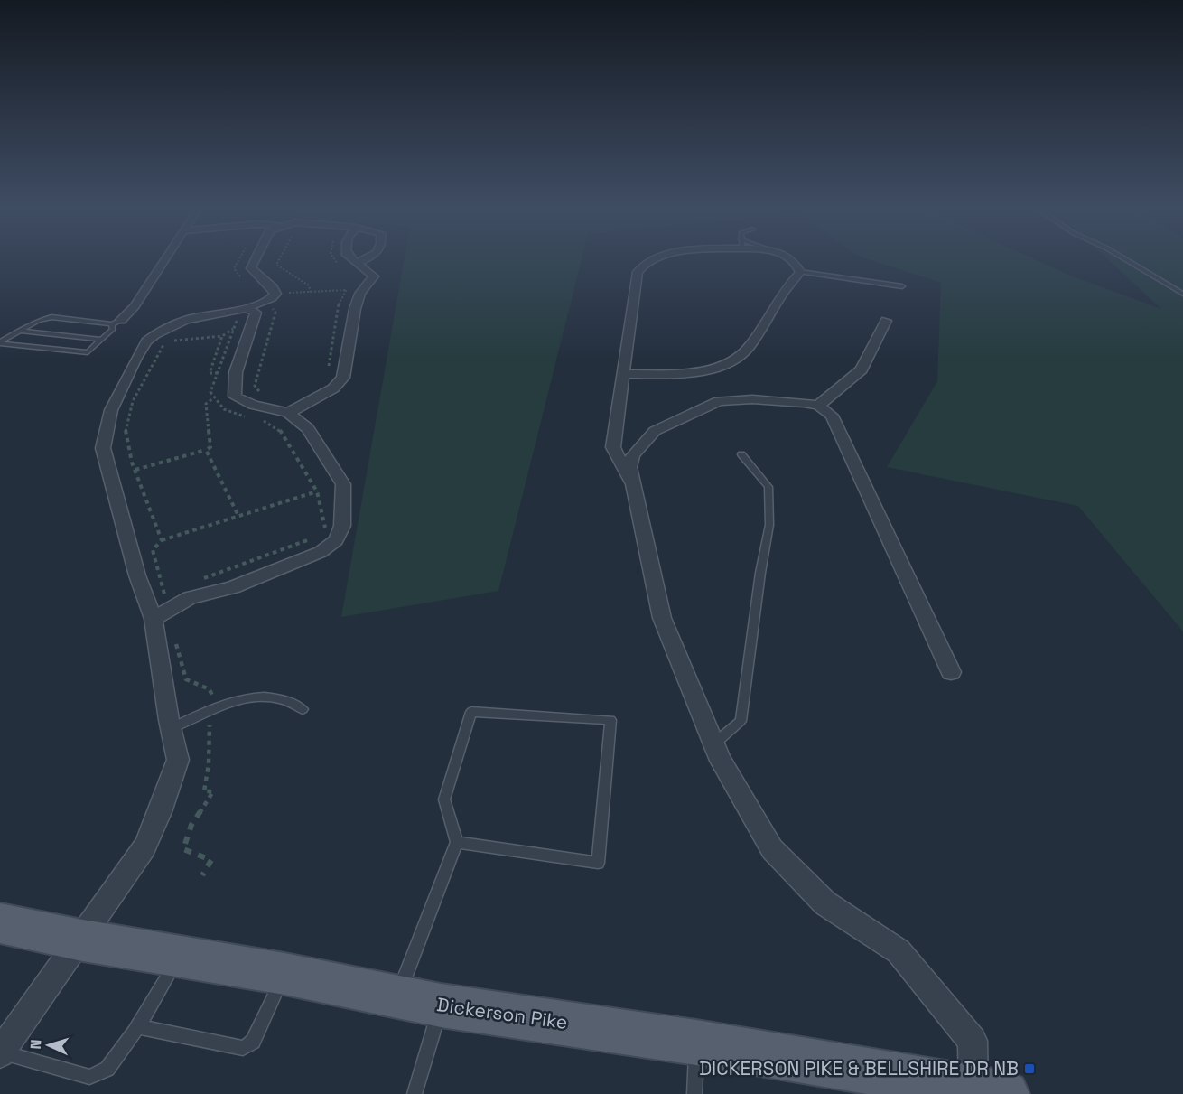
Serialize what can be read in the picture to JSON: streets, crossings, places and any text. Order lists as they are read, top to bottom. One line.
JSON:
{"streets":{"main road":["Dickerson Pike"]},"places":{"transit":["DICKERSON PIKE & BELLSHIRE DR NB"]},"north":"left"}
